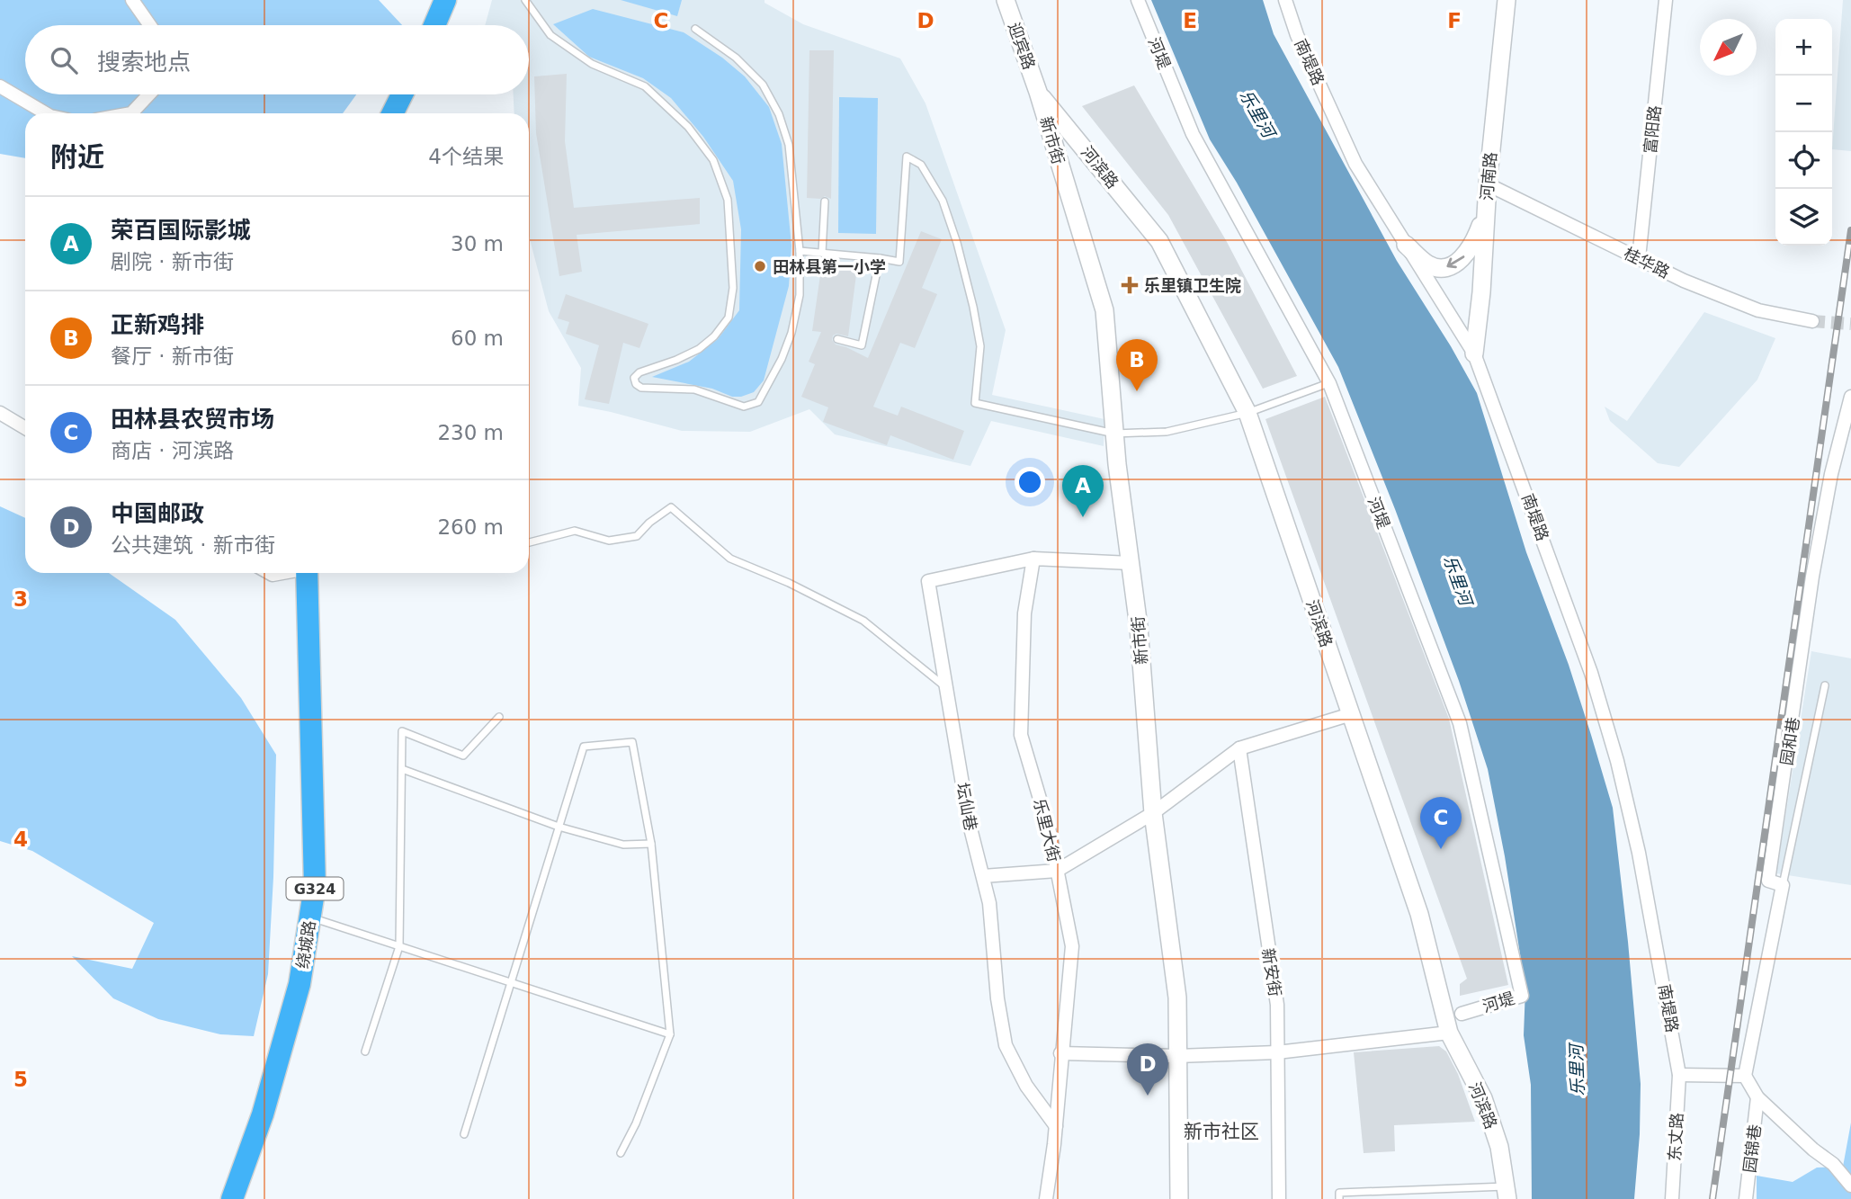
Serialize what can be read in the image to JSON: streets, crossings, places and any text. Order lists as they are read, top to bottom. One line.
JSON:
{"streets":{"highway":["G324","绕城路"],"street":["迎宾路","河堤","南堤路","富阳路","新市街","河滨路","河南路","桂华路","园和巷","坛仙巷","乐里大街","新安街","东丈路","园锦巷"]},"crossings":[["迎宾路","新市街"],["迎宾路","河滨路"],["南堤路","河南路"],["南堤路","东丈路"],["富阳路","桂华路"],["新市街","河滨路"],["河南路","桂华路"],["坛仙巷","乐里大街"]],"districts":["新市社区"],"water":["乐里河"],"places":{"other":["田林县第一小学"],"health":["乐里镇卫生院"]},"north":"bottom left","page":{"map_buttons":["+","−"],"search":"搜索地点","heading":["附近","4个结果"],"list":[{"mark":"A","name":"荣百国际影城","note":"剧院 · 新市街","value":"30 m"},{"mark":"B","name":"正新鸡排","note":"餐厅 · 新市街","value":"60 m"},{"mark":"C","name":"田林县农贸市场","note":"商店 · 河滨路","value":"230 m"},{"mark":"D","name":"中国邮政","note":"公共建筑 · 新市街","value":"260 m"}],"pins":["B","A","C","D"]},"grid":{"columns":["C","D","E","F"],"rows":["3","4","5"]}}
